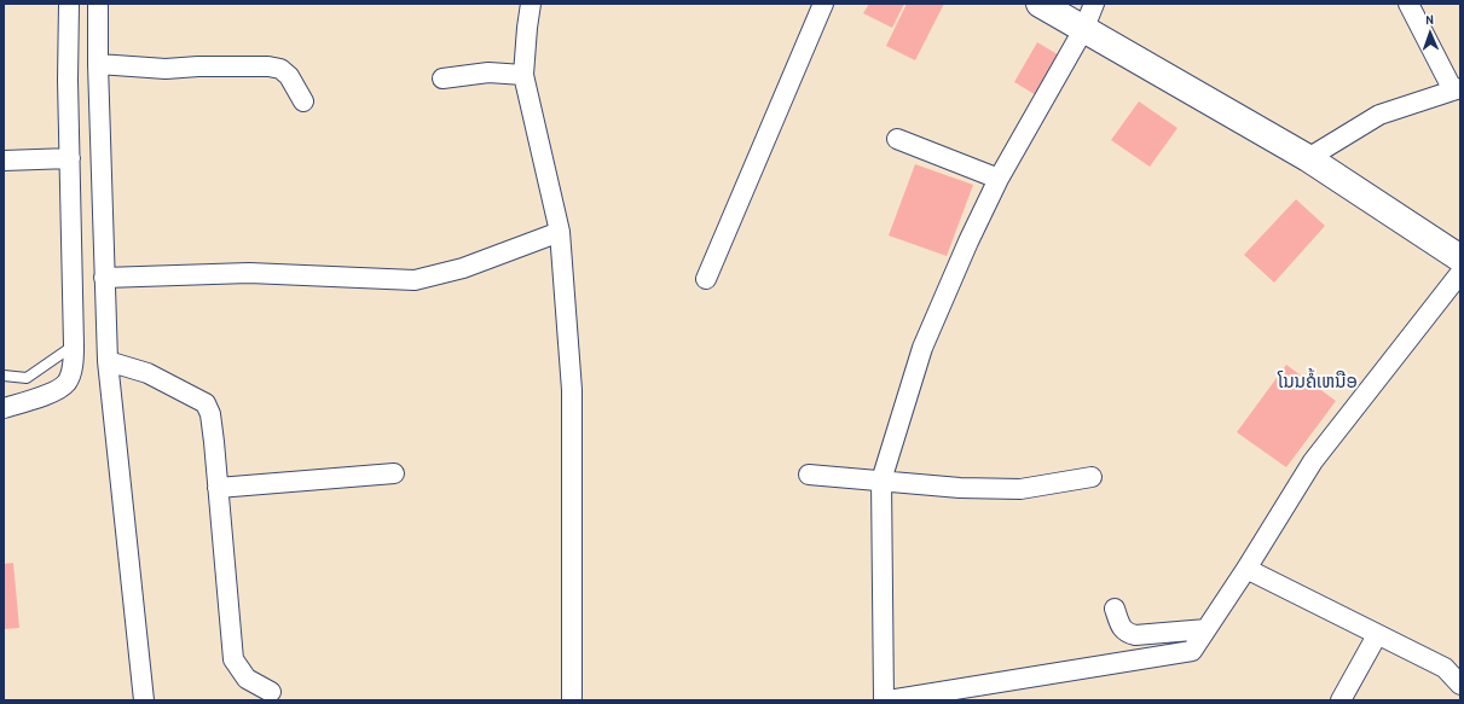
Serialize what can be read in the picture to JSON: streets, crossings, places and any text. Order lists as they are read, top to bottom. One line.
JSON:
{"districts":["ໂນນຄໍ້ເຫນືອ"],"north":"top"}
